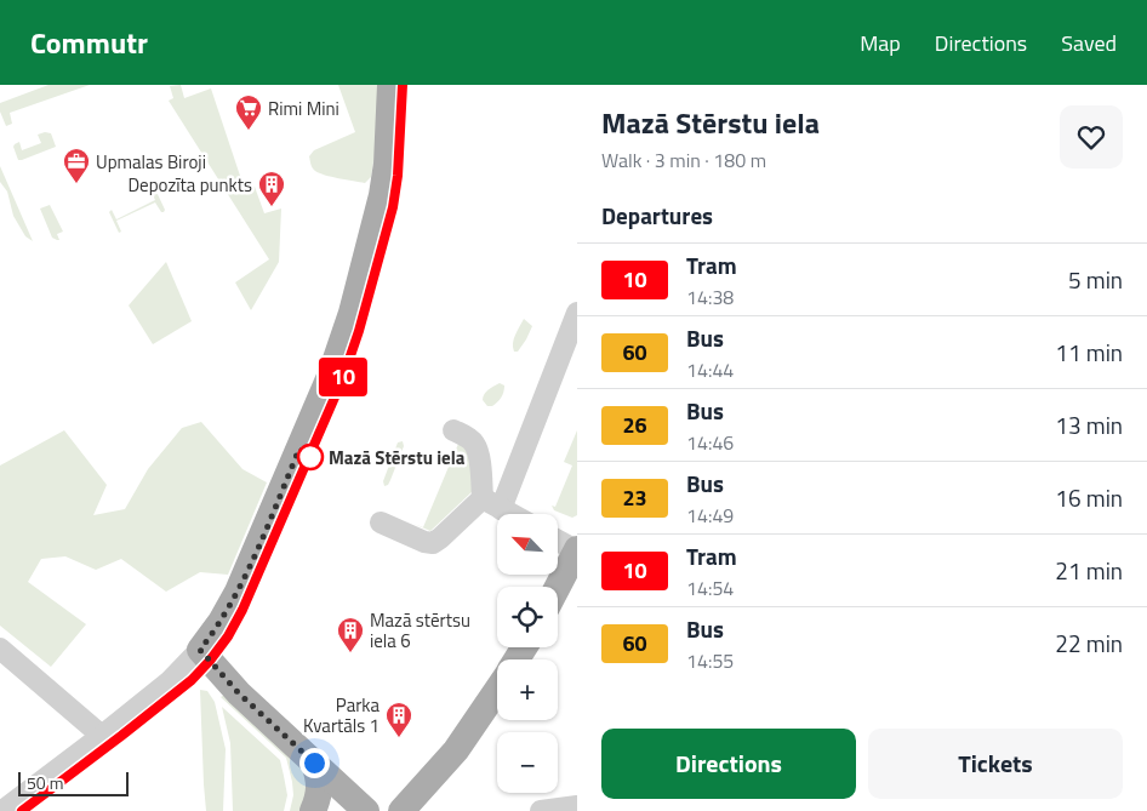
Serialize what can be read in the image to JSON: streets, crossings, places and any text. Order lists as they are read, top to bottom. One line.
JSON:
{"places":{"supermarket":["Rimi Mini"],"office":["Upmalas Biroji"],"building":["Depozīta punkts","Mazā stērtsu iela 6","Parka Kvartāls 1"],"other":["Mazā Stērstu iela"]},"lines":["tram line 10"],"scale_bar":"50 m","north":"top left","page":{"header":"Commutr","nav":["Map","Directions","Saved"],"on_map":"10","heading":[["Mazā Stērstu iela","Walk · 3 min · 180 m"],"Departures"],"list":[{"mark":"10","name":"Tram","note":"14:38","value":"5 min"},{"mark":"60","name":"Bus","note":"14:44","value":"11 min"},{"mark":"26","name":"Bus","note":"14:46","value":"13 min"},{"mark":"23","name":"Bus","note":"14:49","value":"16 min"},{"mark":"10","name":"Tram","note":"14:54","value":"21 min"},{"mark":"60","name":"Bus","note":"14:55","value":"22 min"}],"map_buttons":["+","−"],"buttons":["Directions","Tickets"],"scale":"50 m"}}
